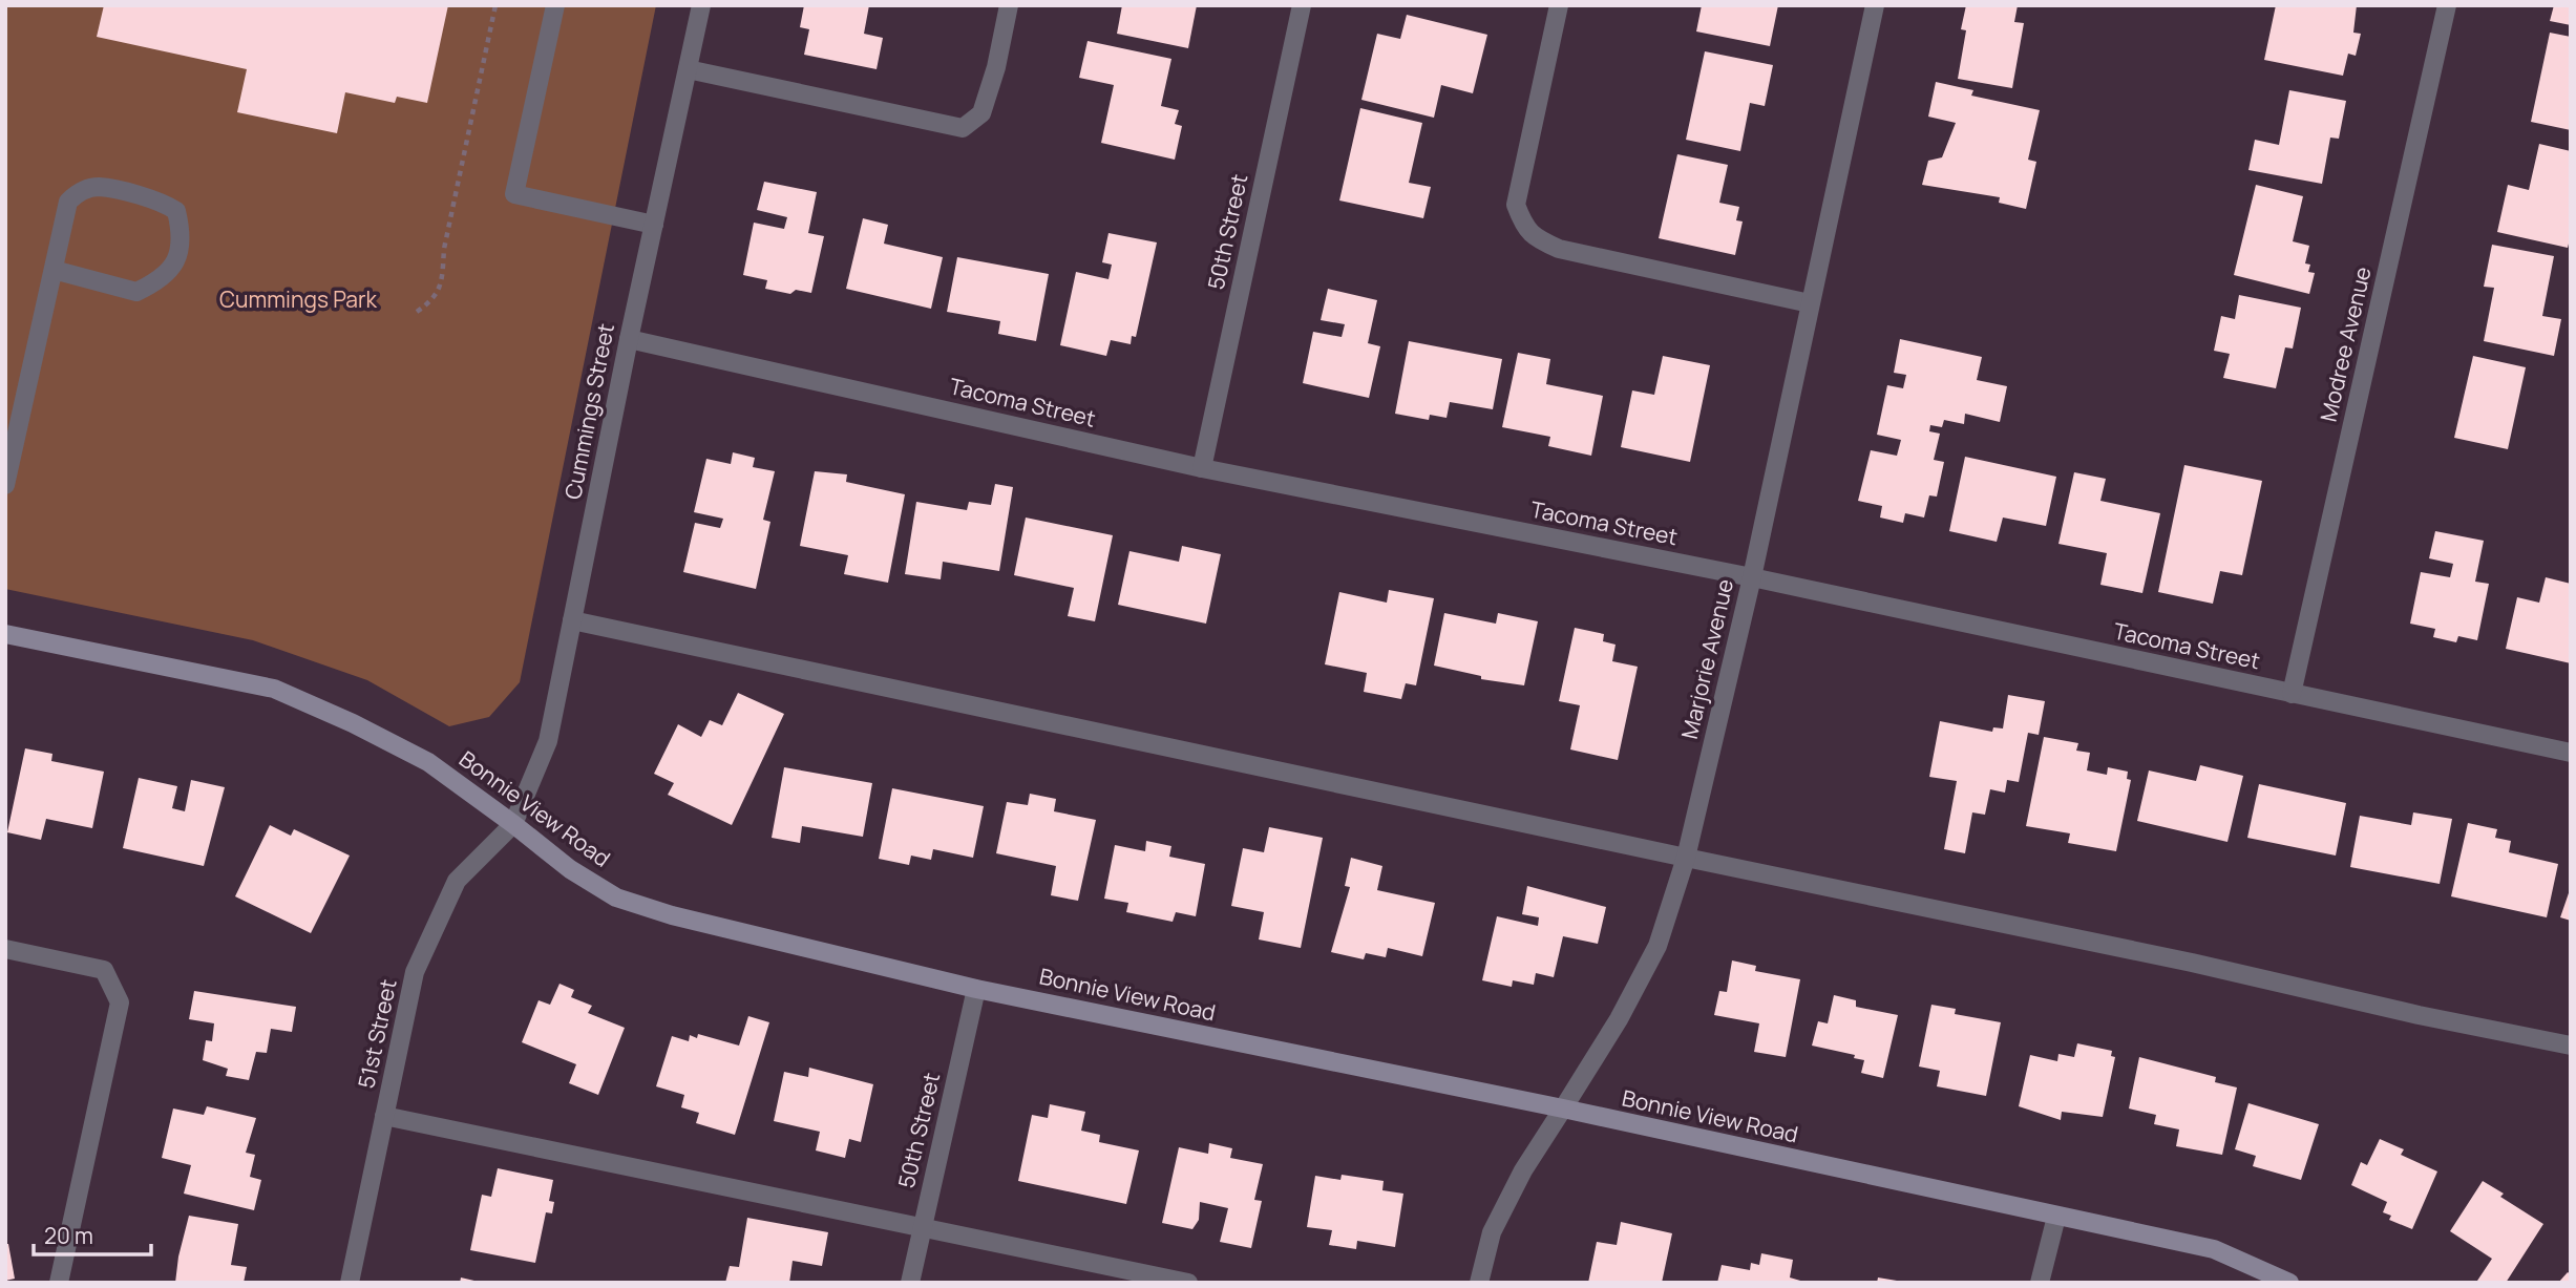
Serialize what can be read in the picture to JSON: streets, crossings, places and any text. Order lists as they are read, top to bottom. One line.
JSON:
{"streets":{"street":["50th Street","Modree Avenue","Tacoma Street","Cummings Street","Marjorie Avenue","Bonnie View Road","51st Street"]},"crossings":[["50th Street","Tacoma Street"],["50th Street","Bonnie View Road"],["Modree Avenue","Tacoma Street"],["Tacoma Street","Cummings Street"],["Tacoma Street","Marjorie Avenue"],["Cummings Street","Bonnie View Road"],["Cummings Street","51st Street"],["Marjorie Avenue","Bonnie View Road"],["Bonnie View Road","51st Street"]],"parks":["Cummings Park"],"scale_bar":"20 m"}
